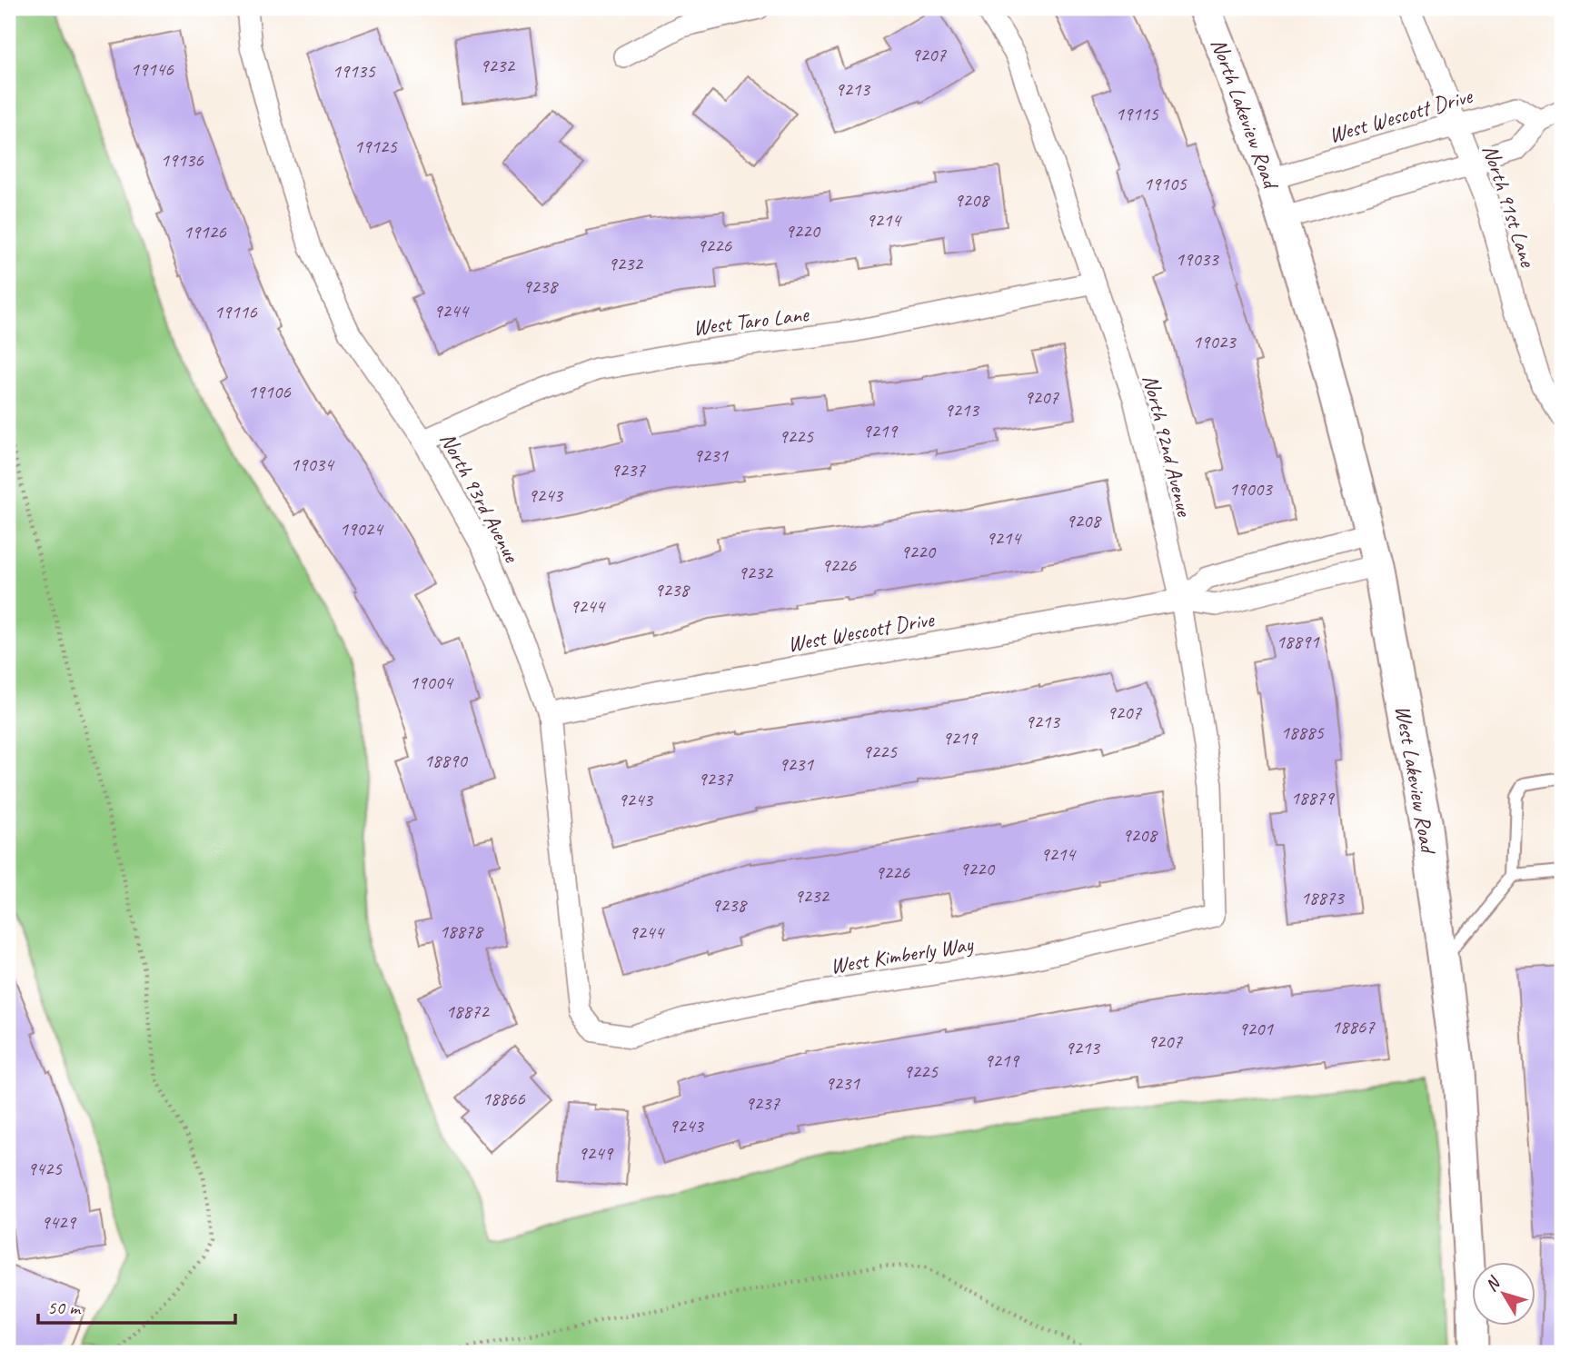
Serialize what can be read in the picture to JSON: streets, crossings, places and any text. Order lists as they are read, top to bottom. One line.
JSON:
{"streets":{"street":["North Lakeview Road","West Wescott Drive","North 91st Lane","West Taro Lane","North 92nd Avenue","North 93rd Avenue","West Lakeview Road","West Kimberly Way"]},"crossings":[["North Lakeview Road","West Wescott Drive"],["North Lakeview Road","West Lakeview Road"],["West Wescott Drive","North 91st Lane"],["West Wescott Drive","North 92nd Avenue"],["West Wescott Drive","North 93rd Avenue"],["West Wescott Drive","West Lakeview Road"],["West Taro Lane","North 92nd Avenue"],["West Taro Lane","North 93rd Avenue"],["North 92nd Avenue","West Kimberly Way"],["North 93rd Avenue","West Kimberly Way"]],"house_numbers":["9207","9232","19146","19135","9213","19115","19125","19136","19105","9208","9214","9220","19126","9226","19033","9232","9238","9244","19116","19023","19106","9207","9213","9219","9225","9231","19034","9237","19003","9243","9208","19024","9214","9220","9226","9232","9238","9244","18891","19004","9207","9213","18885","9219","9225","18890","9231","9237","18879","9243","9208","9214","9220","9226","9232","18873","9238","18878","9244","18872","18867","9201","9207","9213","9219","9225","9231","18866","9237","9243","9249","9425","9429"],"scale_bar":"50 m","north":"top left"}
